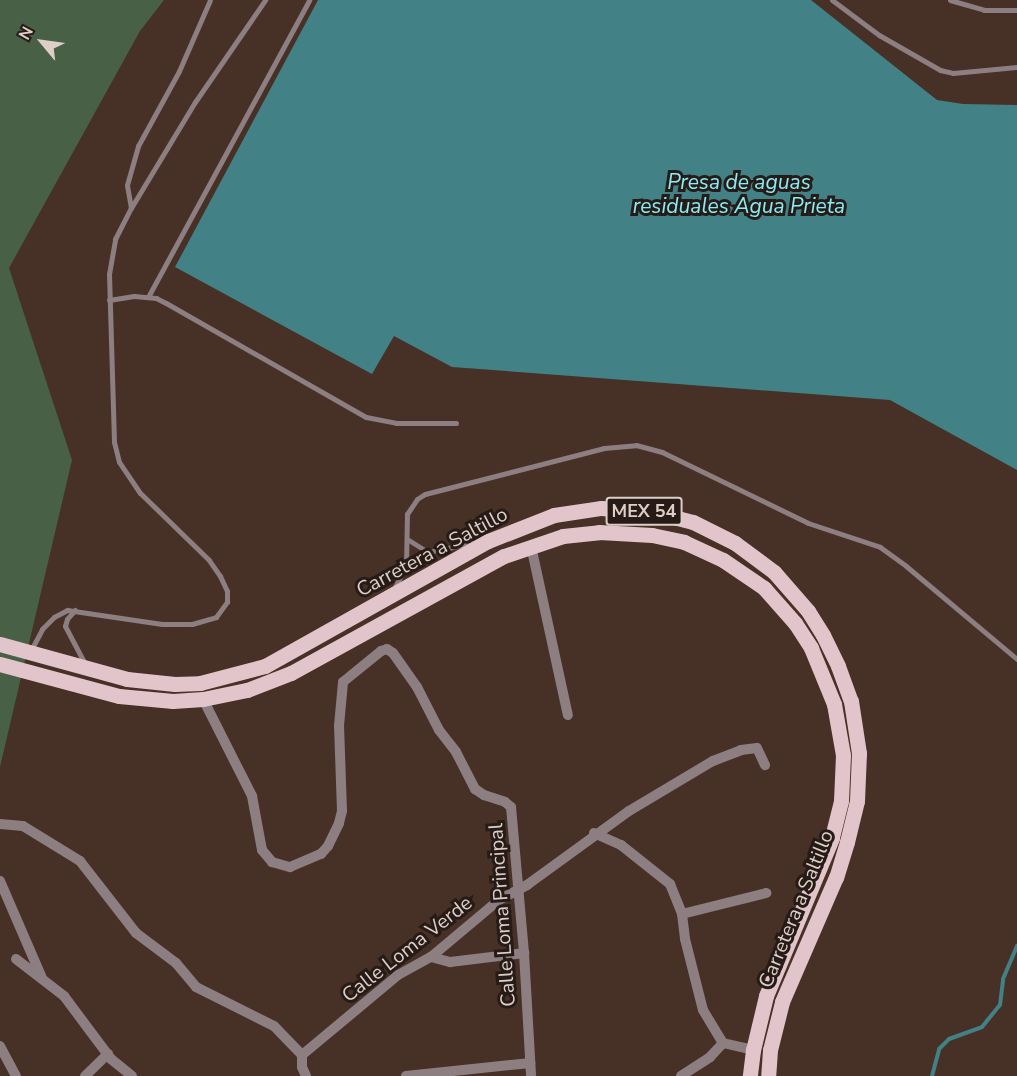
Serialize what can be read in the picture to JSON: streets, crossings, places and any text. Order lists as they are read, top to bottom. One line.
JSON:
{"streets":{"main road":["MEX 54","Carretera a Saltillo"],"street":["Calle Loma Principal","Calle Loma Verde"]},"crossings":[["Carretera a Saltillo","Calle Loma Principal"],["Calle Loma Principal","Calle Loma Verde"]],"water":["Presa de aguas residuales Agua Prieta"],"north":"top left"}
